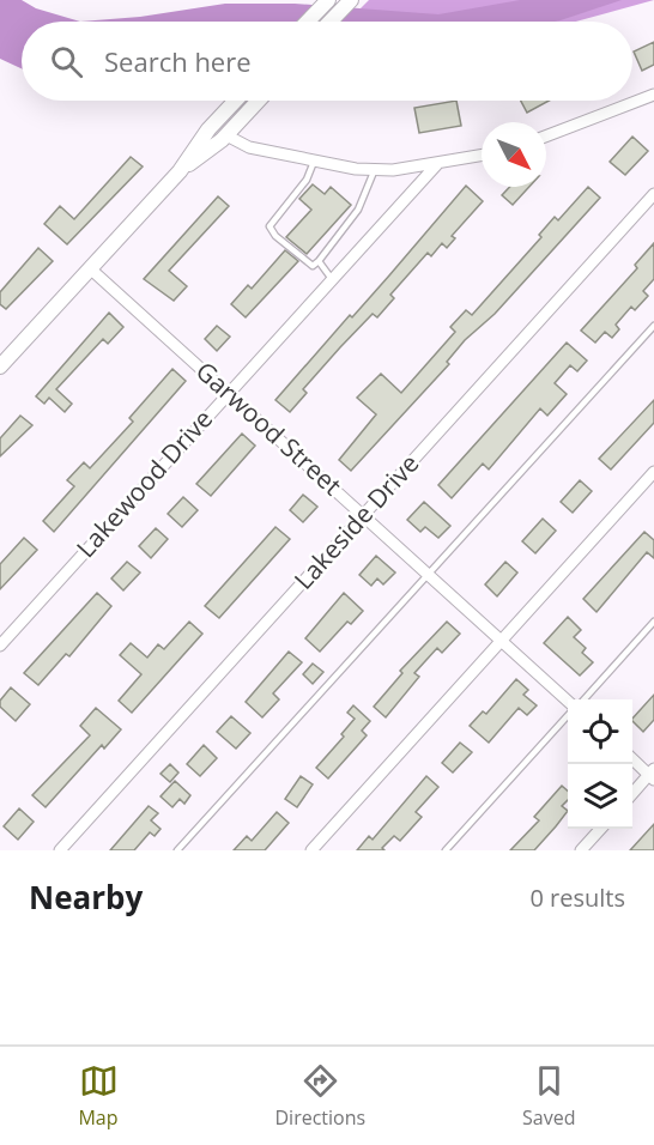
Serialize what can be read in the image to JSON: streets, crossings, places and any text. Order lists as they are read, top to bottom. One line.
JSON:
{"streets":{"street":["Garwood Street","Lakewood Drive","Lakeside Drive"]},"crossings":[["Garwood Street","Lakewood Drive"],["Garwood Street","Lakeside Drive"]],"north":"bottom right","page":{"search":"Search here","heading":["Nearby","0 results"],"nav":["Map","Directions","Saved"]}}
